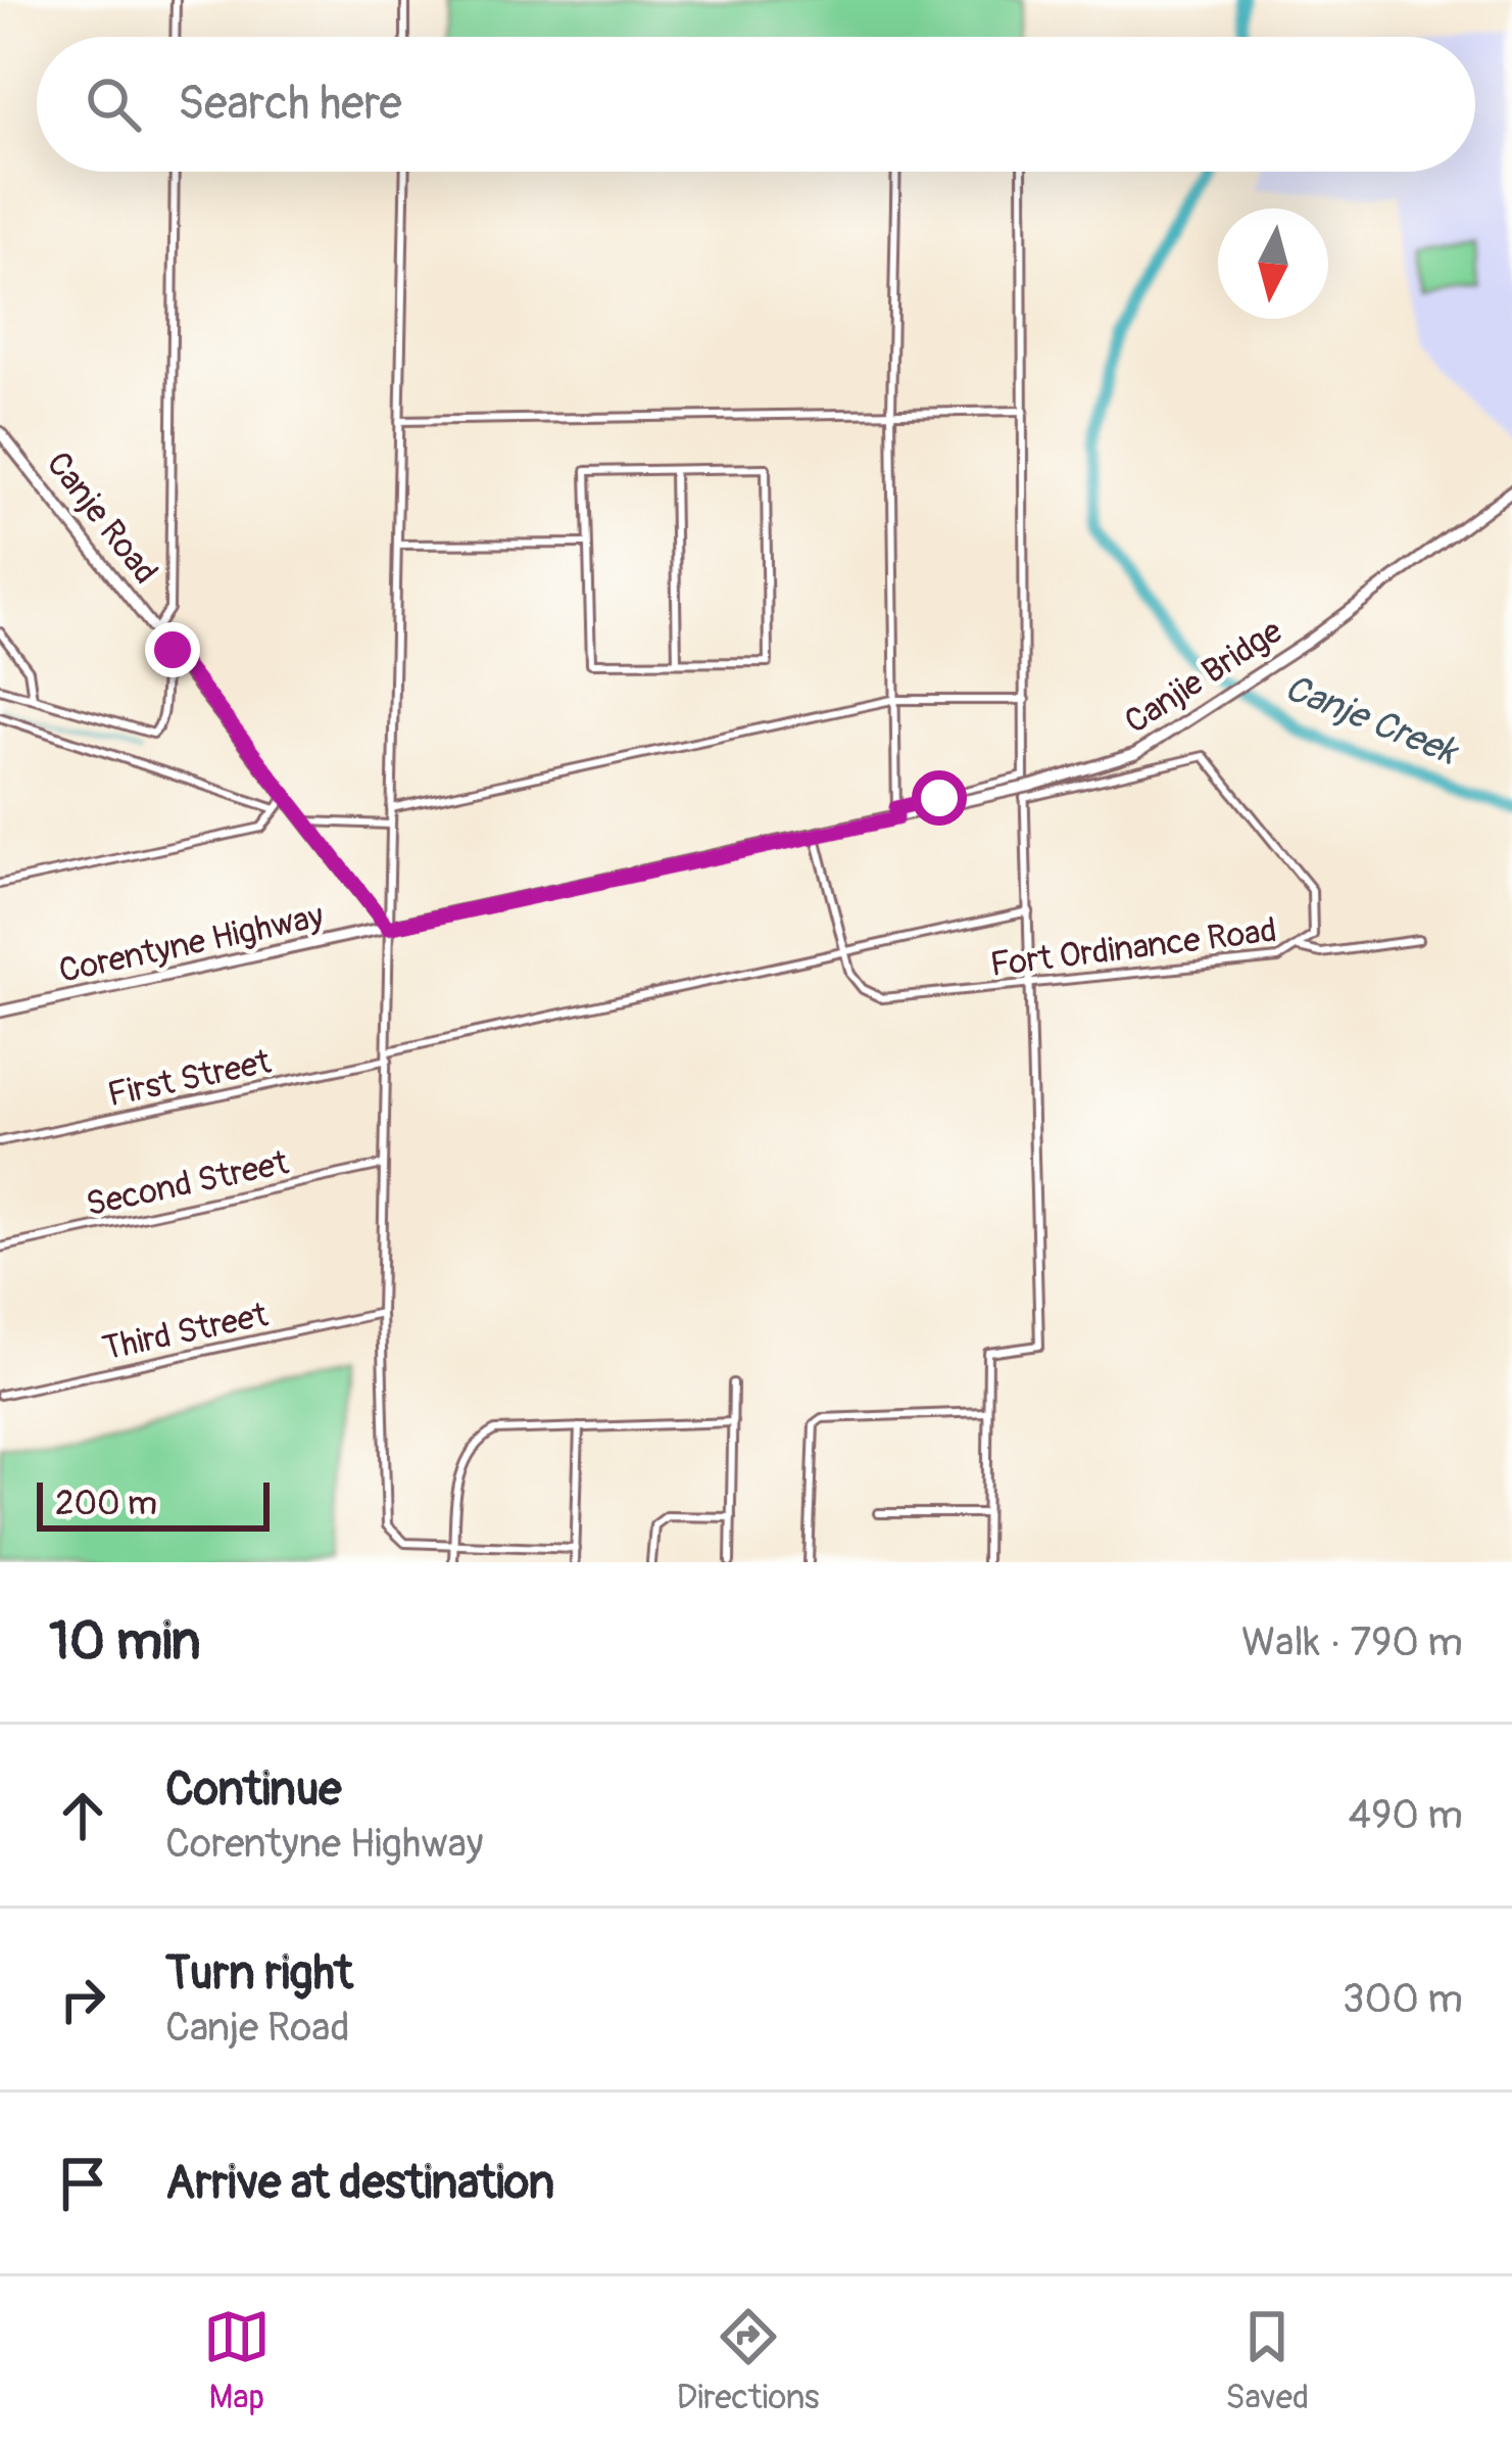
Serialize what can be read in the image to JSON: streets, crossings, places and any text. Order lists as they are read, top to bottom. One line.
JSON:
{"streets":{"main road":["Canje Road","Canjie Bridge","Corentyne Highway"],"street":["Fort Ordinance Road","First Street","Second Street","Third Street"]},"crossings":[["Canje Road","Corentyne Highway"],["Canjie Bridge","Corentyne Highway"],["Corentyne Highway","Fort Ordinance Road"],["Fort Ordinance Road","First Street"]],"water":["Canje Creek"],"scale_bar":"200 m","north":"bottom","page":{"search":"Search here","scale":"200 m","heading":["10 min","Walk · 790 m"],"list":[["Continue","Corentyne Highway","490 m"],["Turn right","Canje Road","300 m"],"Arrive at destination"],"nav":["Map","Directions","Saved"]}}
